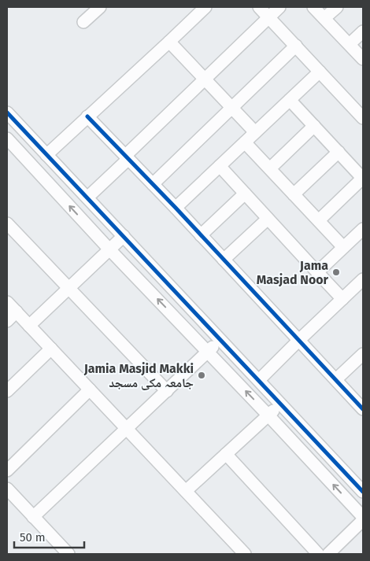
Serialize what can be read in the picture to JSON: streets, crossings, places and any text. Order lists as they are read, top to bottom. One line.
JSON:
{"places":["Jama Masjad Noor","Jamia Masjid Makki جامعہ مکی مسجد"],"scale_bar":"50 m"}
